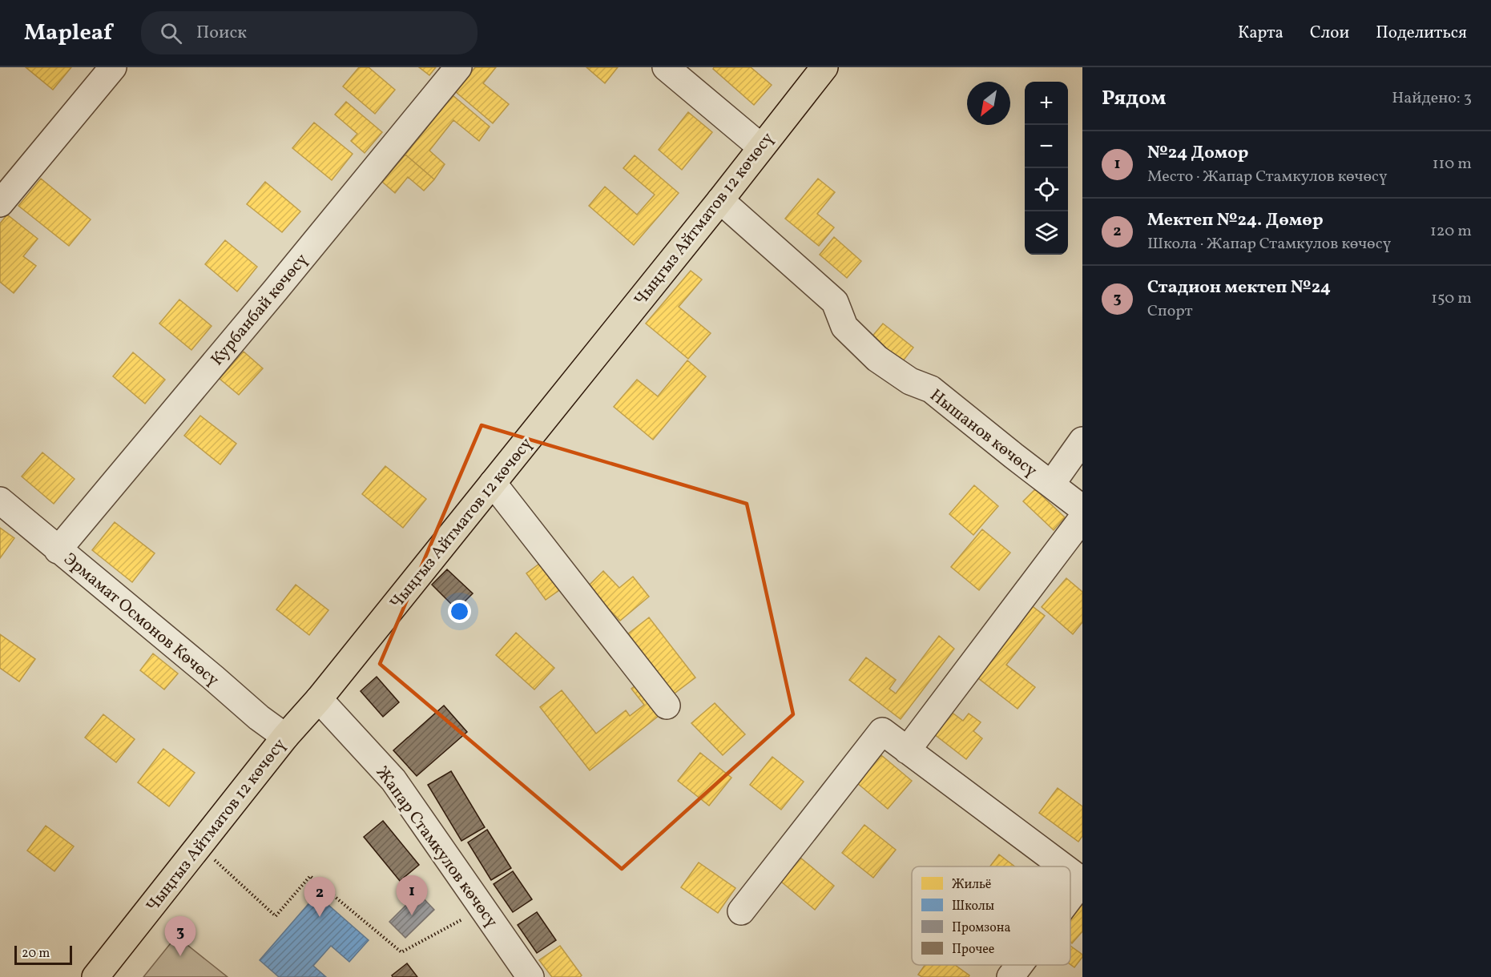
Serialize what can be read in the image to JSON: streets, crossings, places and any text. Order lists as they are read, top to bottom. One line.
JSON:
{"streets":{"main road":["Чыңгыз Айтматов 12 көчөсү"],"street":["Курбанбай көчөсү","Нышанов көчөсү","Эрмамат Осмонов Көчөсү","Жапар Стамкулов көчөсү"]},"crossings":[["Чыңгыз Айтматов 12 көчөсү","Нышанов көчөсү"],["Чыңгыз Айтматов 12 көчөсү","Эрмамат Осмонов Көчөсү"],["Чыңгыз Айтматов 12 көчөсү","Жапар Стамкулов көчөсү"],["Курбанбай көчөсү","Эрмамат Осмонов Көчөсү"]],"legend":["Жильё","Школы","Промзона","Прочее"],"scale_bar":"20 m","north":"bottom left","page":{"header":"Mapleaf","search":"Поиск","nav":["Карта","Слои","Поделиться"],"heading":["Рядом","Найдено: 3"],"map_buttons":["+","−"],"list":[{"mark":"1","name":"№24 Домор","note":"Место · Жапар Стамкулов көчөсү","value":"110 m"},{"mark":"2","name":"Мектеп №24. Дөмөр","note":"Школа · Жапар Стамкулов көчөсү","value":"120 m"},{"mark":"3","name":"Стадион мектеп №24","note":"Спорт","value":"150 m"}],"pins":["1","2","3"],"scale":"20 m"}}
